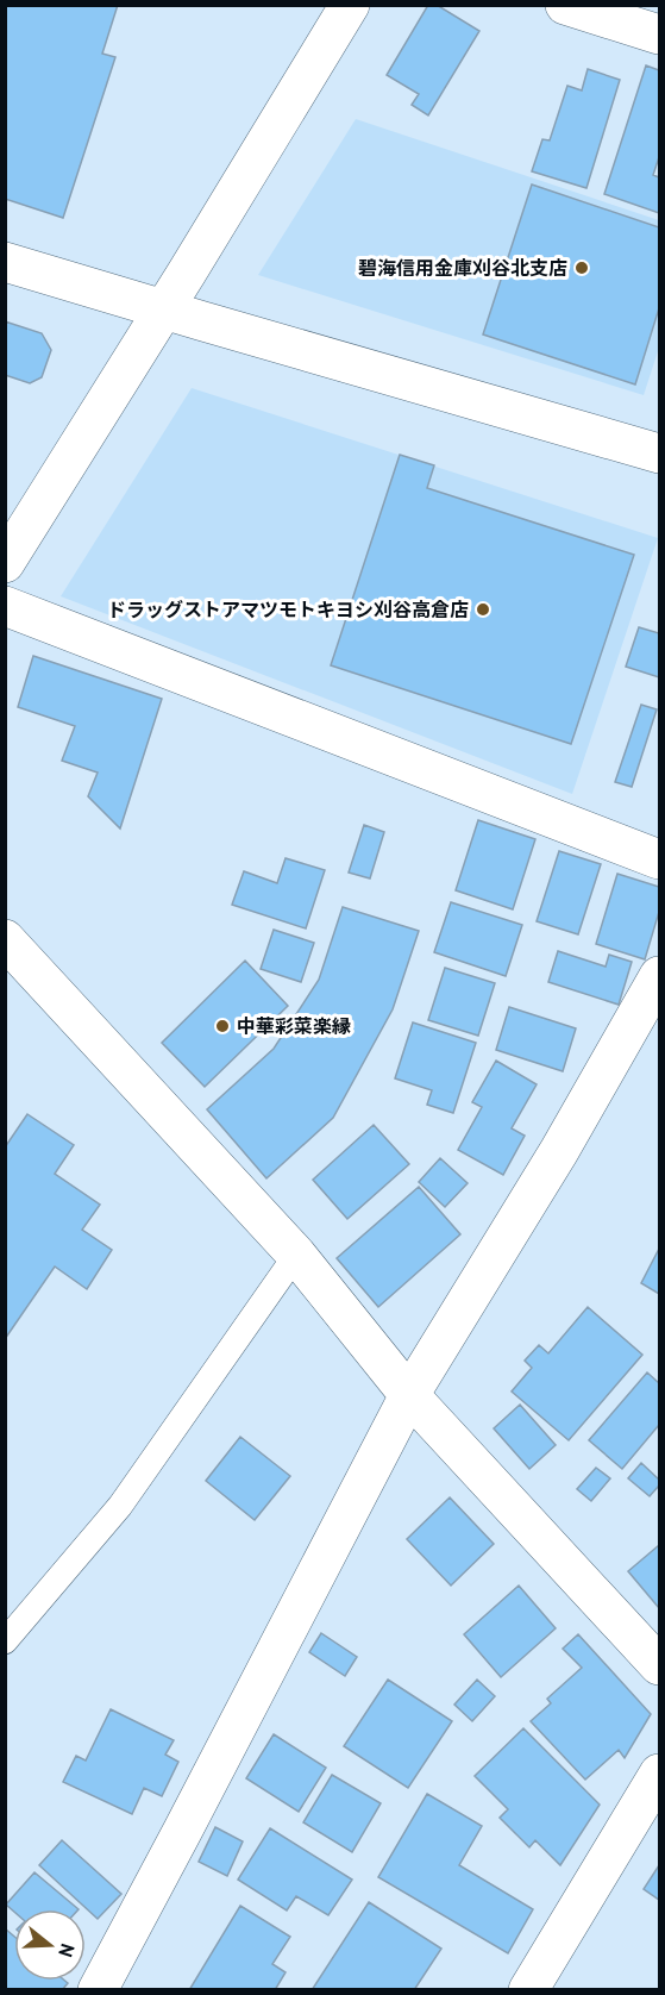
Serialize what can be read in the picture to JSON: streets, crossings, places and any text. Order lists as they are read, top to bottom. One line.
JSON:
{"places":["碧海信用金庫刈谷北支店","ドラッグストアマツモトキヨシ刈谷高倉店","中華彩菜楽縁"],"north":"right"}
